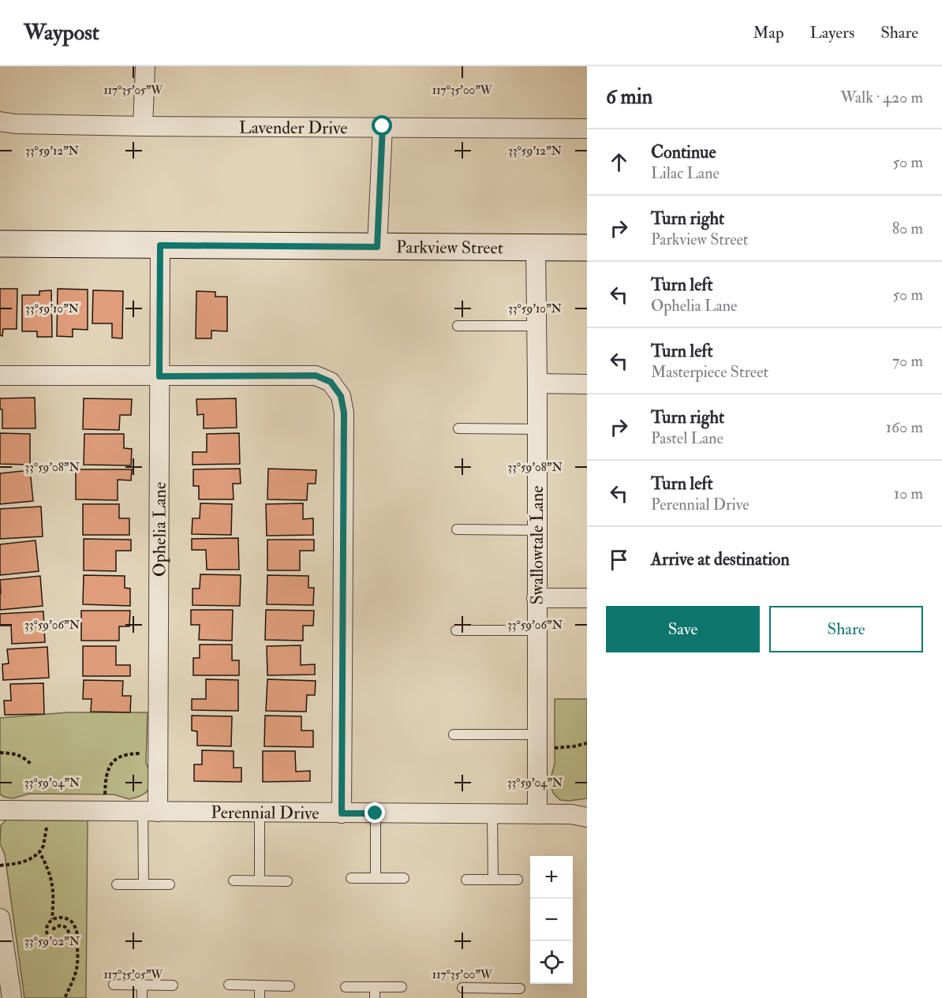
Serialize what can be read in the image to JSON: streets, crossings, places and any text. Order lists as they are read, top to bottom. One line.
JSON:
{"streets":{"street":["Lavender Drive","Parkview Street","Ophelia Lane","Swallowtale Lane","Perennial Drive"]},"crossings":[["Parkview Street","Ophelia Lane"],["Parkview Street","Swallowtale Lane"],["Ophelia Lane","Perennial Drive"],["Swallowtale Lane","Perennial Drive"]],"page":{"header":"Waypost","nav":["Map","Layers","Share"],"heading":["6 min","Walk · 420 m"],"list":[["Continue","Lilac Lane","50 m"],["Turn right","Parkview Street","80 m"],["Turn left","Ophelia Lane","50 m"],["Turn left","Masterpiece Street","70 m"],["Turn right","Pastel Lane","160 m"],["Turn left","Perennial Drive","10 m"],"Arrive at destination"],"buttons":["Save","Share"],"map_buttons":["+","−"]},"coordinates":["117°35'05\"W","117°35'00\"W","33°59'12\"N","33°59'10\"N","33°59'08\"N","33°59'06\"N","33°59'04\"N","33°59'02\"N"]}
